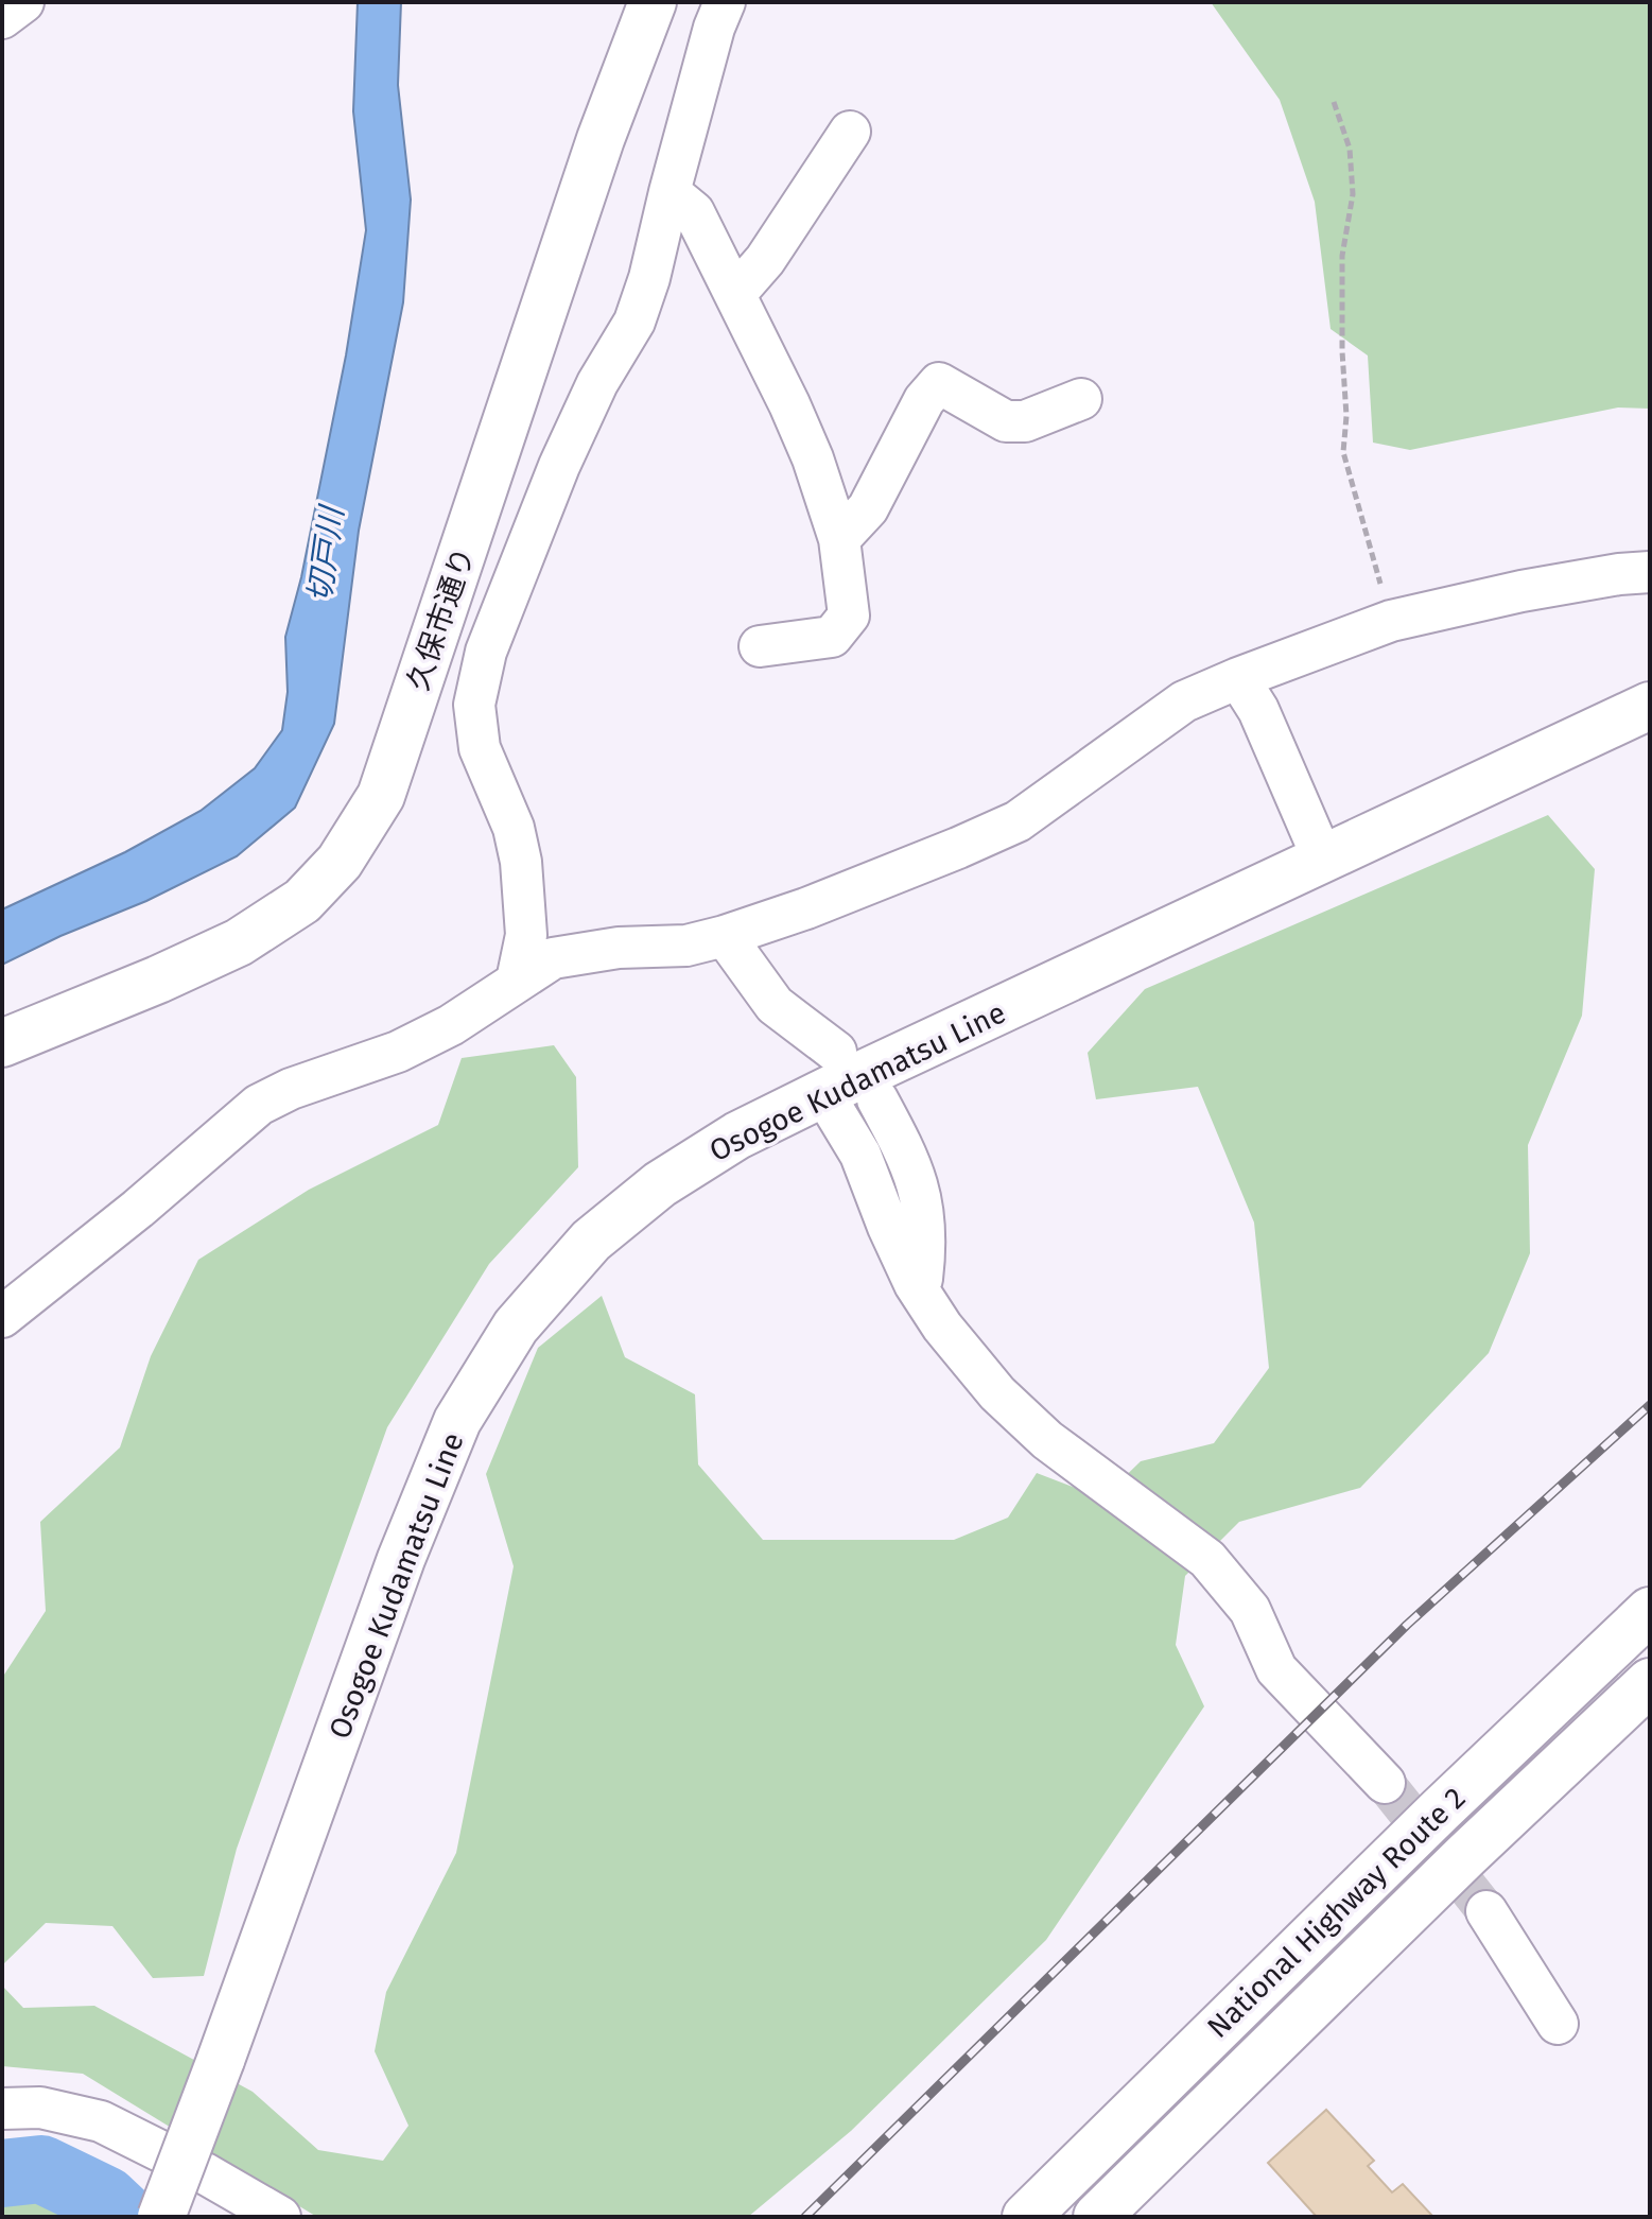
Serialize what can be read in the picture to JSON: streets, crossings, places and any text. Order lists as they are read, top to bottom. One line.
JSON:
{"streets":{"main road":["久保市通り","Osogoe Kudamatsu Line","National Highway Route 2"]},"water":["切戸川"]}
